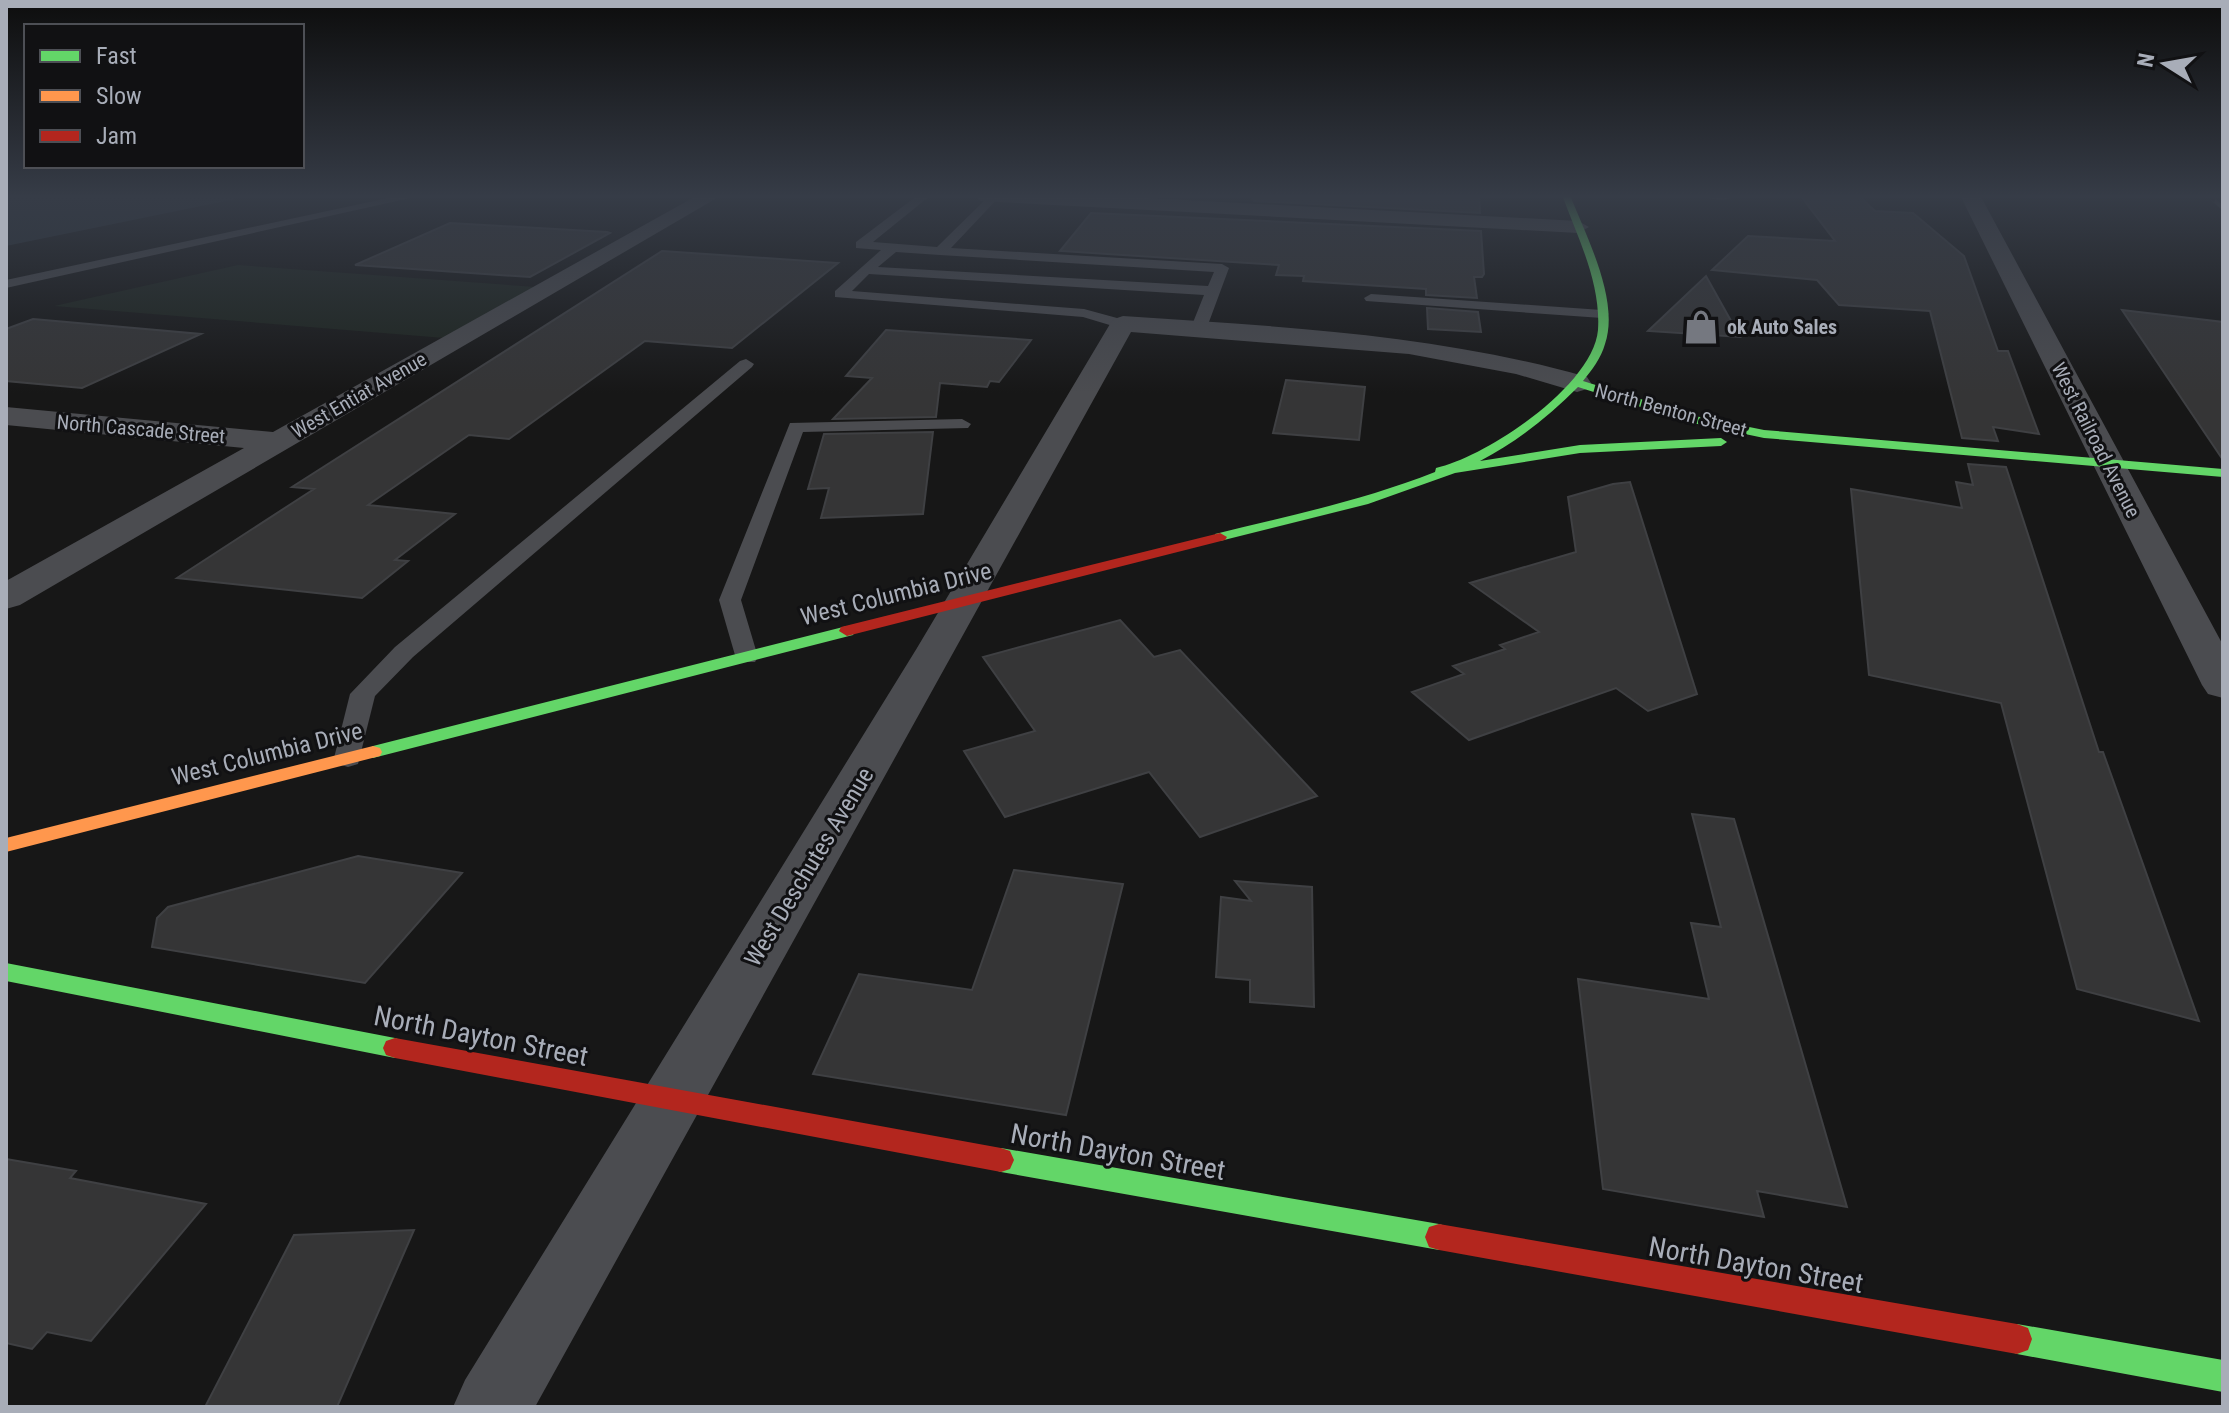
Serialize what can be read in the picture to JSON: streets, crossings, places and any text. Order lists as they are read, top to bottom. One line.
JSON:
{"streets":{"main road":["North Benton Street","West Columbia Drive","North Dayton Street"],"street":["West Entiat Avenue","North Cascade Street","West Railroad Avenue","West Deschutes Avenue"]},"crossings":[["West Entiat Avenue","North Cascade Street"],["North Benton Street","West Railroad Avenue"],["North Benton Street","West Columbia Drive"],["North Benton Street","West Deschutes Avenue"],["West Columbia Drive","West Deschutes Avenue"],["West Deschutes Avenue","North Dayton Street"]],"places":{"shop":["ok Auto Sales"]},"legend":["Fast","Slow","Jam"],"north":"left"}
